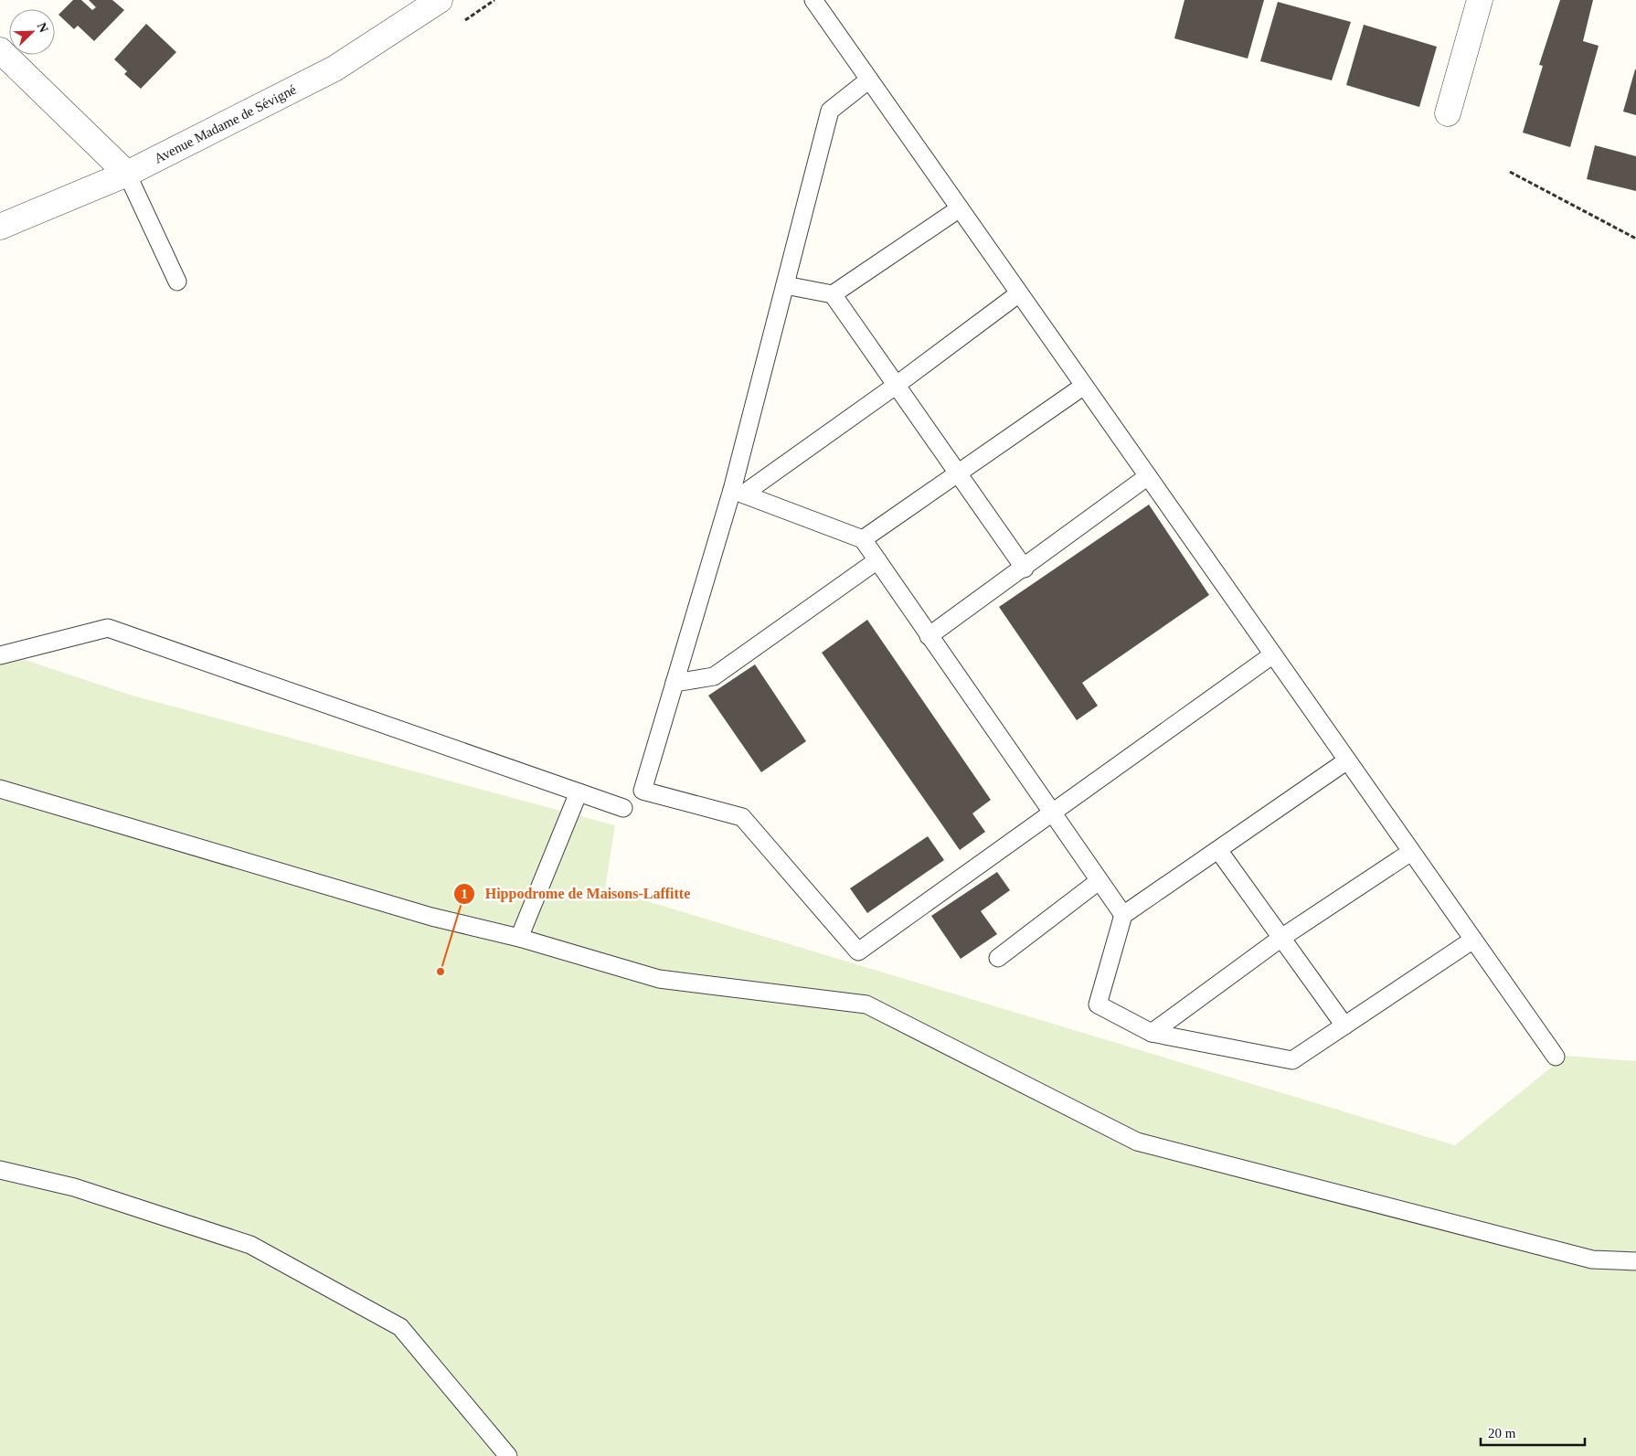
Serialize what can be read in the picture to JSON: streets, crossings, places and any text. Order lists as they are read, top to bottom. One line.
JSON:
{"streets":{"street":["Avenue Madame de Sévigné"]},"places":["Hippodrome de Maisons-Laffitte"],"scale_bar":"20 m","north":"top right"}
